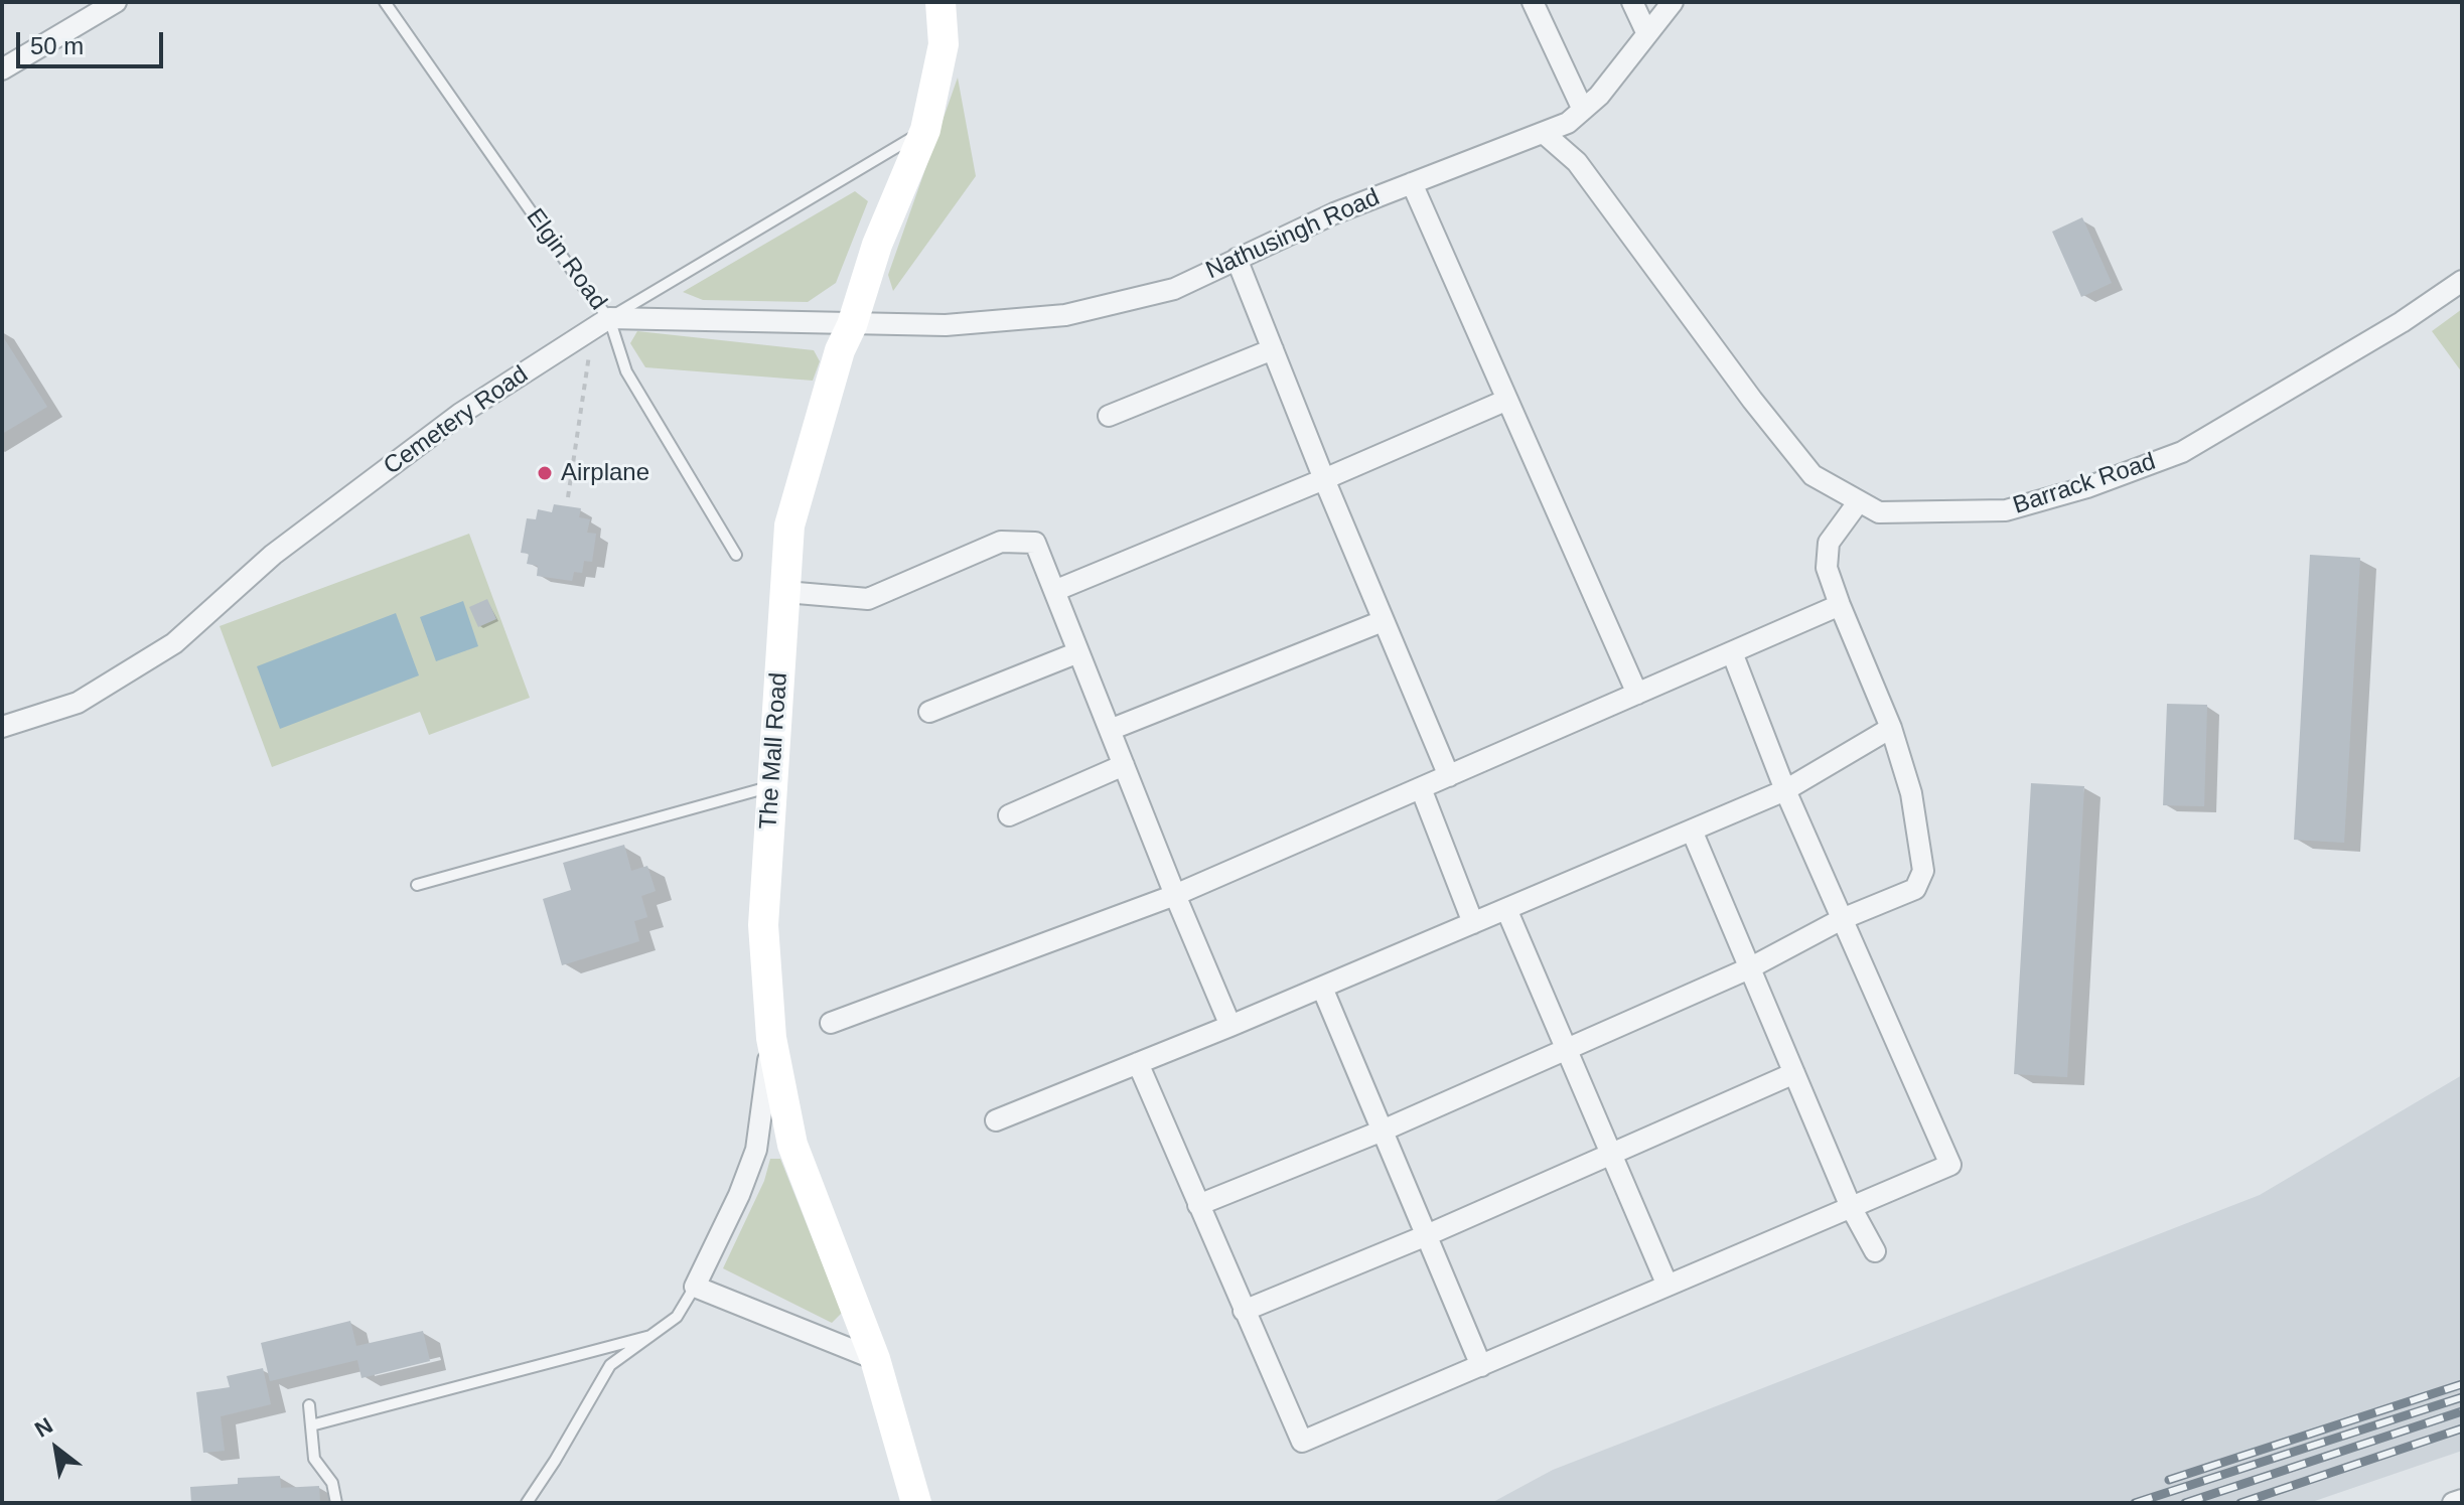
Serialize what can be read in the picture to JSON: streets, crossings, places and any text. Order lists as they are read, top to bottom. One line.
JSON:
{"streets":{"street":["Nathusingh Road","Elgin Road","Cemetery Road","Barrack Road","The Mall Road"]},"crossings":[["Nathusingh Road","Elgin Road"],["Nathusingh Road","Barrack Road"],["Nathusingh Road","The Mall Road"],["Elgin Road","Cemetery Road"],["Elgin Road","The Mall Road"],["Cemetery Road","The Mall Road"]],"places":["Airplane"],"scale_bar":"50 m","north":"top left"}
